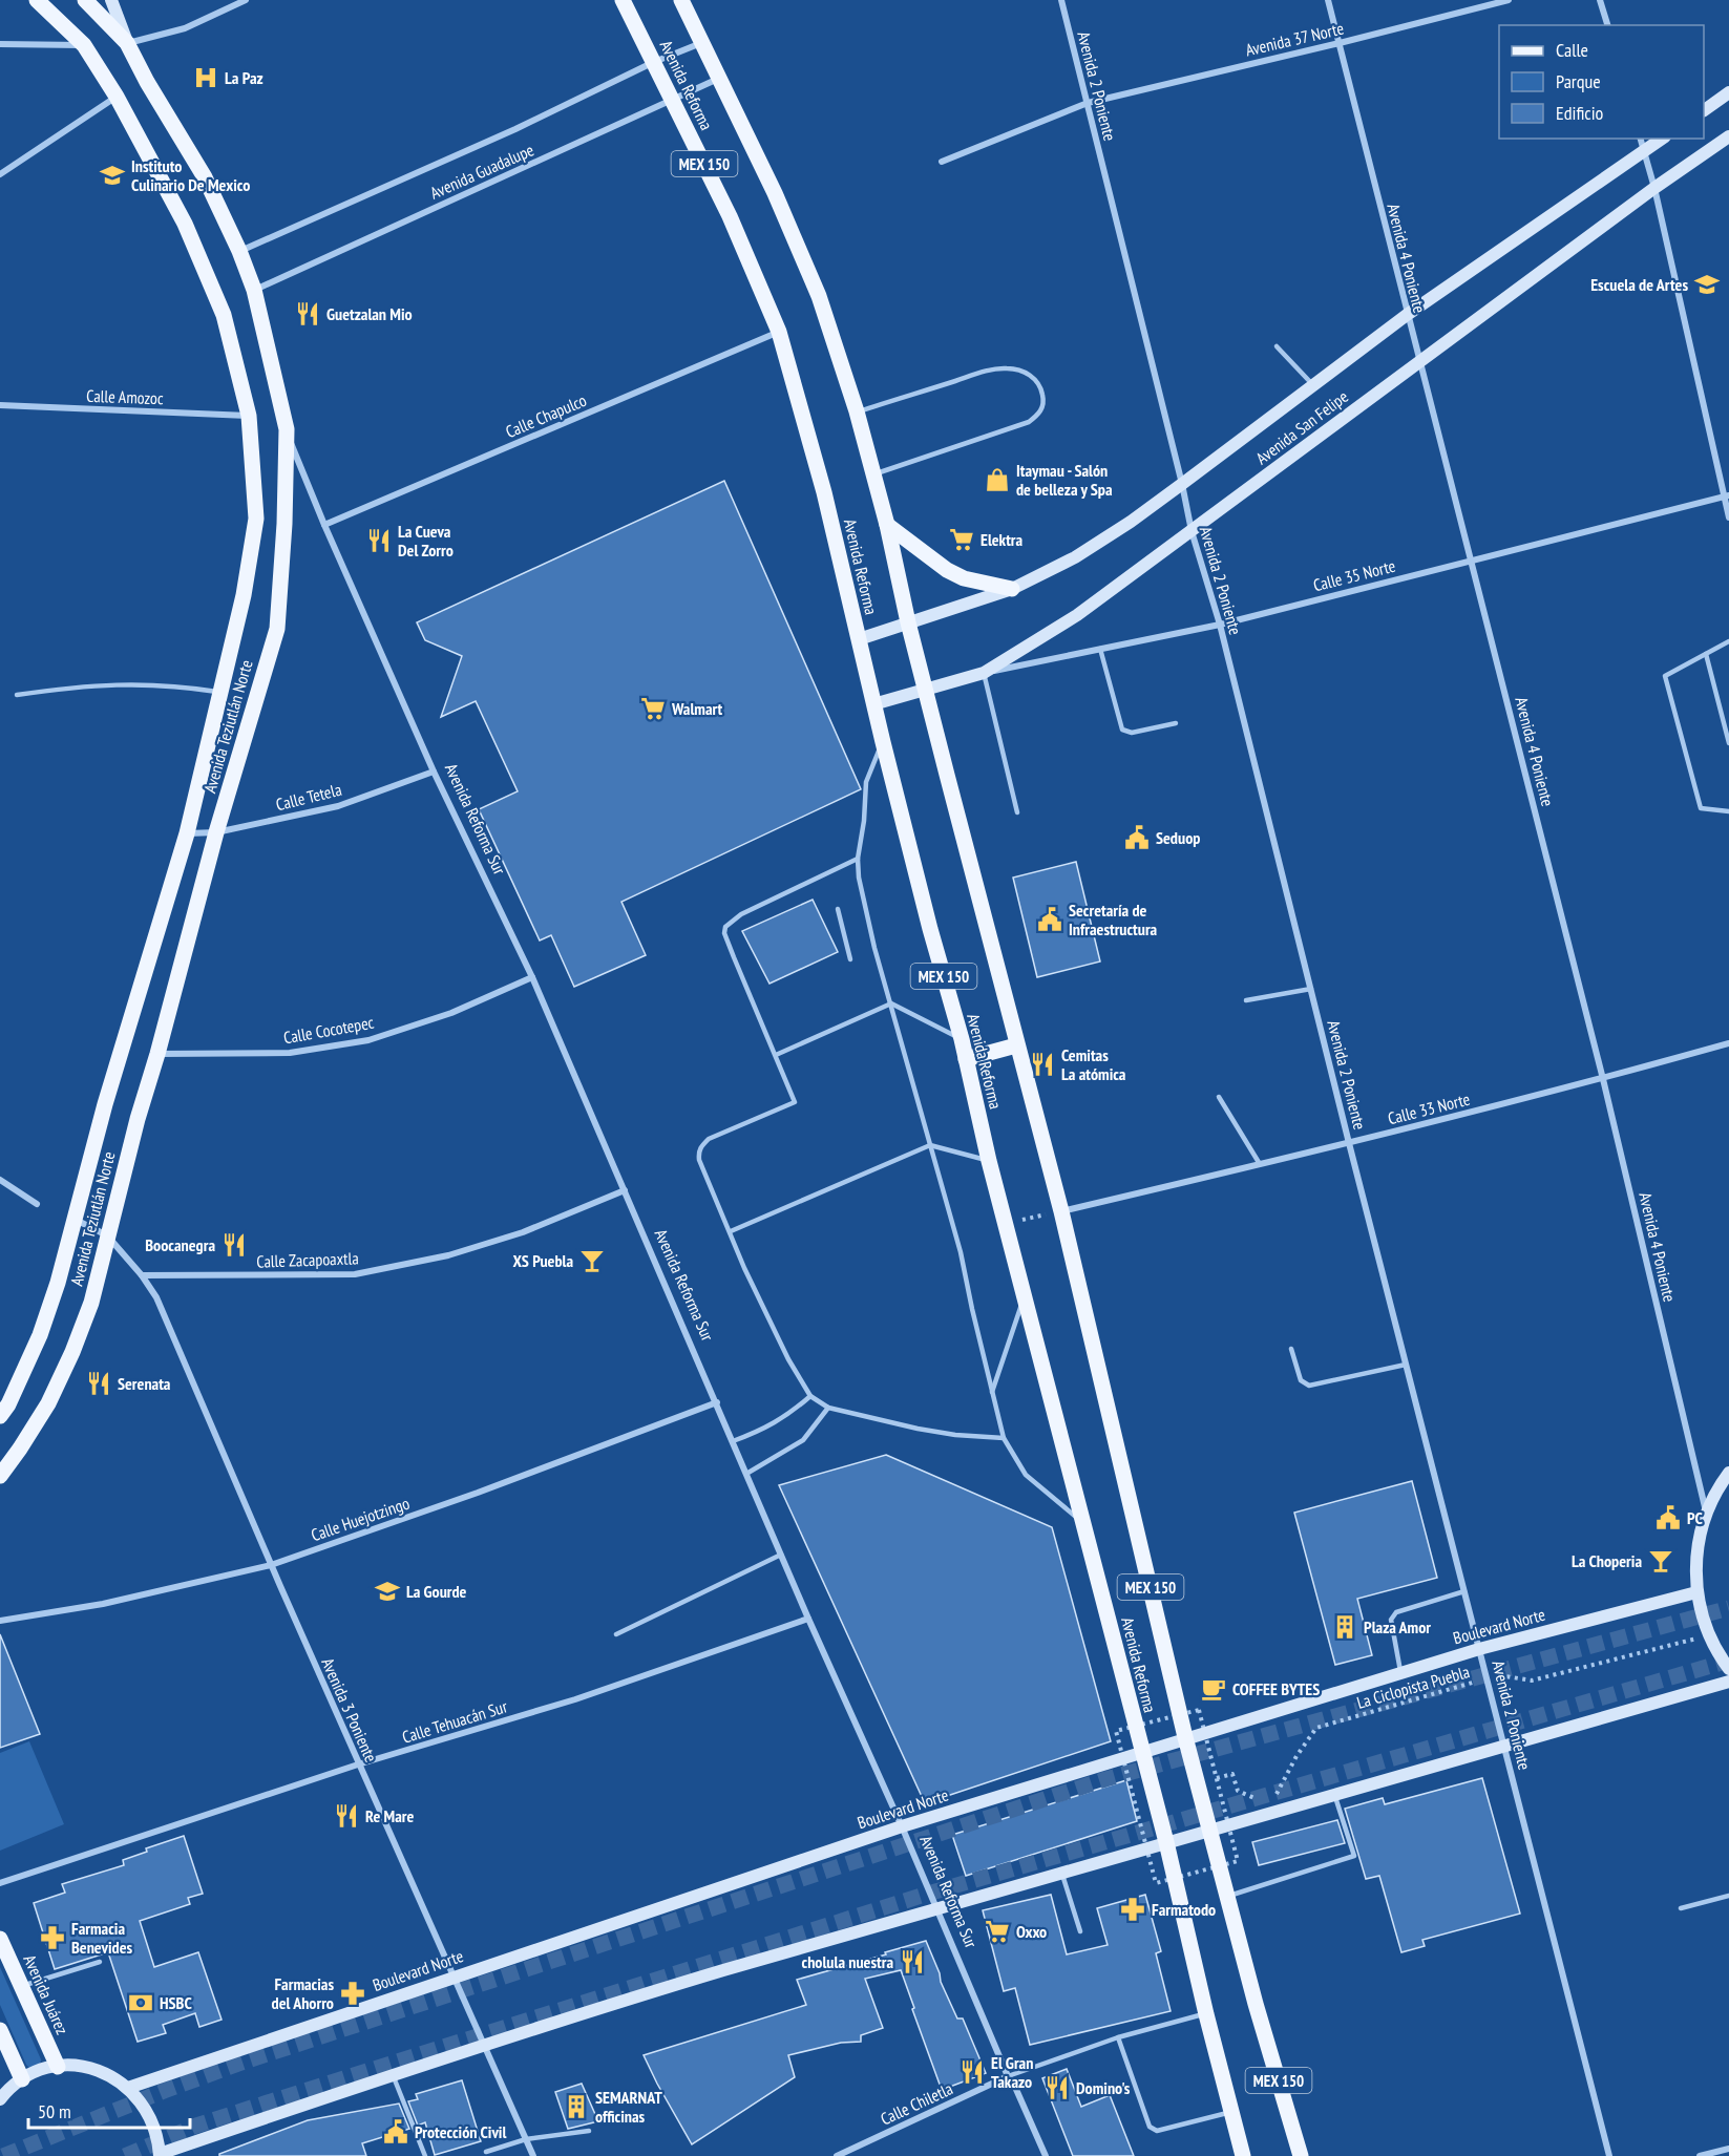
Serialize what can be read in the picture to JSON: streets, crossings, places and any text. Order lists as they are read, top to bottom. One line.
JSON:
{"streets":{"main road":["Avenida Reforma","MEX 150","Avenida San Felipe","Avenida Teziutlán Norte","Boulevard Norte","Avenida Juárez"],"street":["Avenida 37 Norte","Avenida 2 Poniente","Avenida Guadalupe","Avenida 4 Poniente","Calle Amozoc","Calle Chapulco","Calle 35 Norte","Calle Tetela","Avenida Reforma Sur","Calle Cocotepec","Calle 33 Norte","Calle Zacapoaxtla","Calle Huejotzingo","Avenida 3 Poniente","Calle Tehuacán Sur","Calle Chiletla"],"path":["La Ciclopista Puebla"]},"crossings":[["Avenida 37 Norte","Avenida 2 Poniente"],["Avenida 37 Norte","Avenida 4 Poniente"],["Avenida Reforma","Avenida Guadalupe"],["Avenida Reforma","Calle Chapulco"],["Avenida Reforma","Avenida San Felipe"],["Avenida Reforma","Calle 33 Norte"],["Avenida Reforma","Boulevard Norte"],["Avenida 2 Poniente","Avenida San Felipe"],["Avenida 2 Poniente","Calle 35 Norte"],["Avenida 2 Poniente","Calle 33 Norte"],["Avenida 2 Poniente","Boulevard Norte"],["Avenida Guadalupe","Avenida Teziutlán Norte"],["Avenida 4 Poniente","Avenida San Felipe"],["Avenida 4 Poniente","Calle 35 Norte"],["Avenida 4 Poniente","Calle 33 Norte"],["Calle Amozoc","Avenida Teziutlán Norte"],["Calle Chapulco","Avenida Reforma Sur"],["Avenida San Felipe","Calle 35 Norte"],["Avenida Teziutlán Norte","Calle Tetela"],["Avenida Teziutlán Norte","Avenida Reforma Sur"],["Avenida Teziutlán Norte","Calle Cocotepec"],["Calle Tetela","Avenida Reforma Sur"],["Avenida Reforma Sur","Calle Cocotepec"],["Avenida Reforma Sur","Calle Zacapoaxtla"],["Avenida Reforma Sur","Calle Huejotzingo"],["Avenida Reforma Sur","Boulevard Norte"],["Avenida Reforma Sur","Calle Tehuacán Sur"],["Avenida Reforma Sur","Calle Chiletla"],["Calle Zacapoaxtla","Avenida 3 Poniente"],["Calle Huejotzingo","Avenida 3 Poniente"],["Boulevard Norte","Avenida 3 Poniente"],["Avenida 3 Poniente","Calle Tehuacán Sur"]],"places":{"hospital":["La Paz"],"school or university":["Instituto Culinario De Mexico","Escuela de Artes","La Gourde"],"restaurant":["Guetzalan Mio","La Cueva Del Zorro","Cemitas La atómica","Boocanegra","Serenata","Re Mare","cholula nuestra","El Gran Takazo","Domino's"],"shop":["Itaymau - Salón de belleza y Spa"],"supermarket":["Elektra","Walmart","Oxxo"],"public building":["Seduop","Secretaría de Infraestructura","PC","Protección Civil"],"bar":["XS Puebla","La Choperia"],"building":["Plaza Amor","SEMARNAT officinas"],"cafe":["COFFEE BYTES"],"pharmacy":["Farmatodo","Farmacia Benevides","Farmacias del Ahorro"],"bank":["HSBC"]},"legend":["Calle","Parque","Edificio"],"scale_bar":"50 m"}
